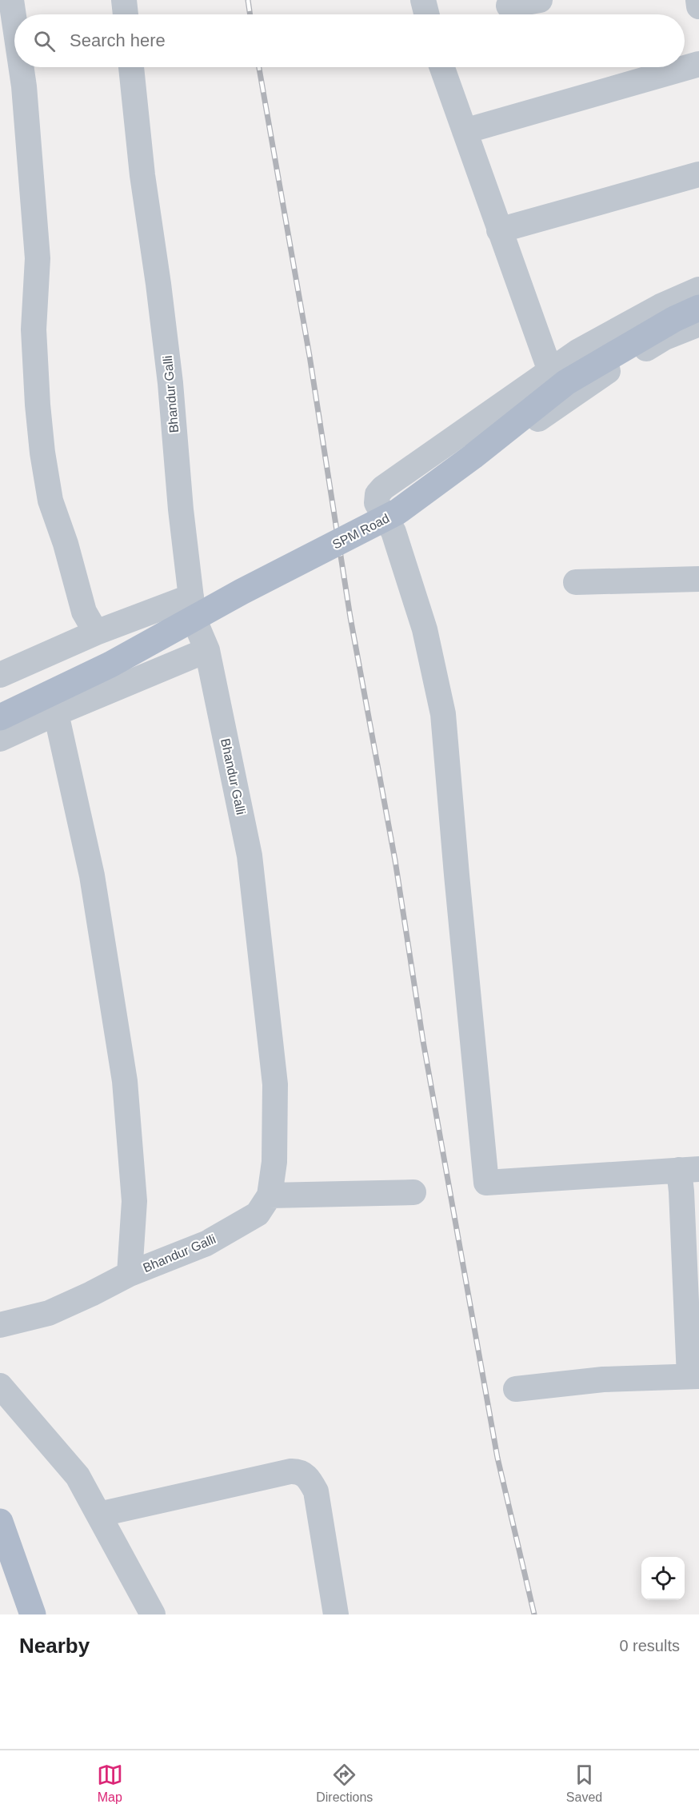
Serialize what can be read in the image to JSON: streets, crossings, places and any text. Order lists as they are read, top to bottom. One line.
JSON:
{"streets":{"main road":["SPM Road"],"street":["Bhandur Galli"]},"page":{"search":"Search here","heading":["Nearby","0 results"],"nav":["Map","Directions","Saved"]}}
